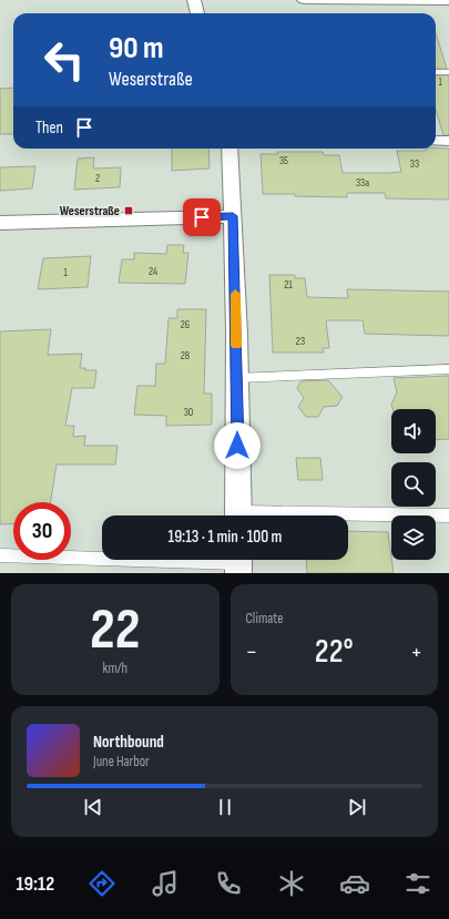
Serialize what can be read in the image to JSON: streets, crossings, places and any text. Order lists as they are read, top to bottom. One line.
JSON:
{"places":{"transit":["Weserstraße"]},"house_numbers":["1","35","33","2","33a","24","1","21","26","23","28","30"],"page":{"turn":["90 m","Weserstraße"],"then":"Then","limit":"30","trip":"19:13 · 1 min · 100 m","tile":[["22","km/h"],"Climate"],"heat":["−","22°","+"],"song":["Northbound","June Harbor"],"tabs":"19:12"}}
